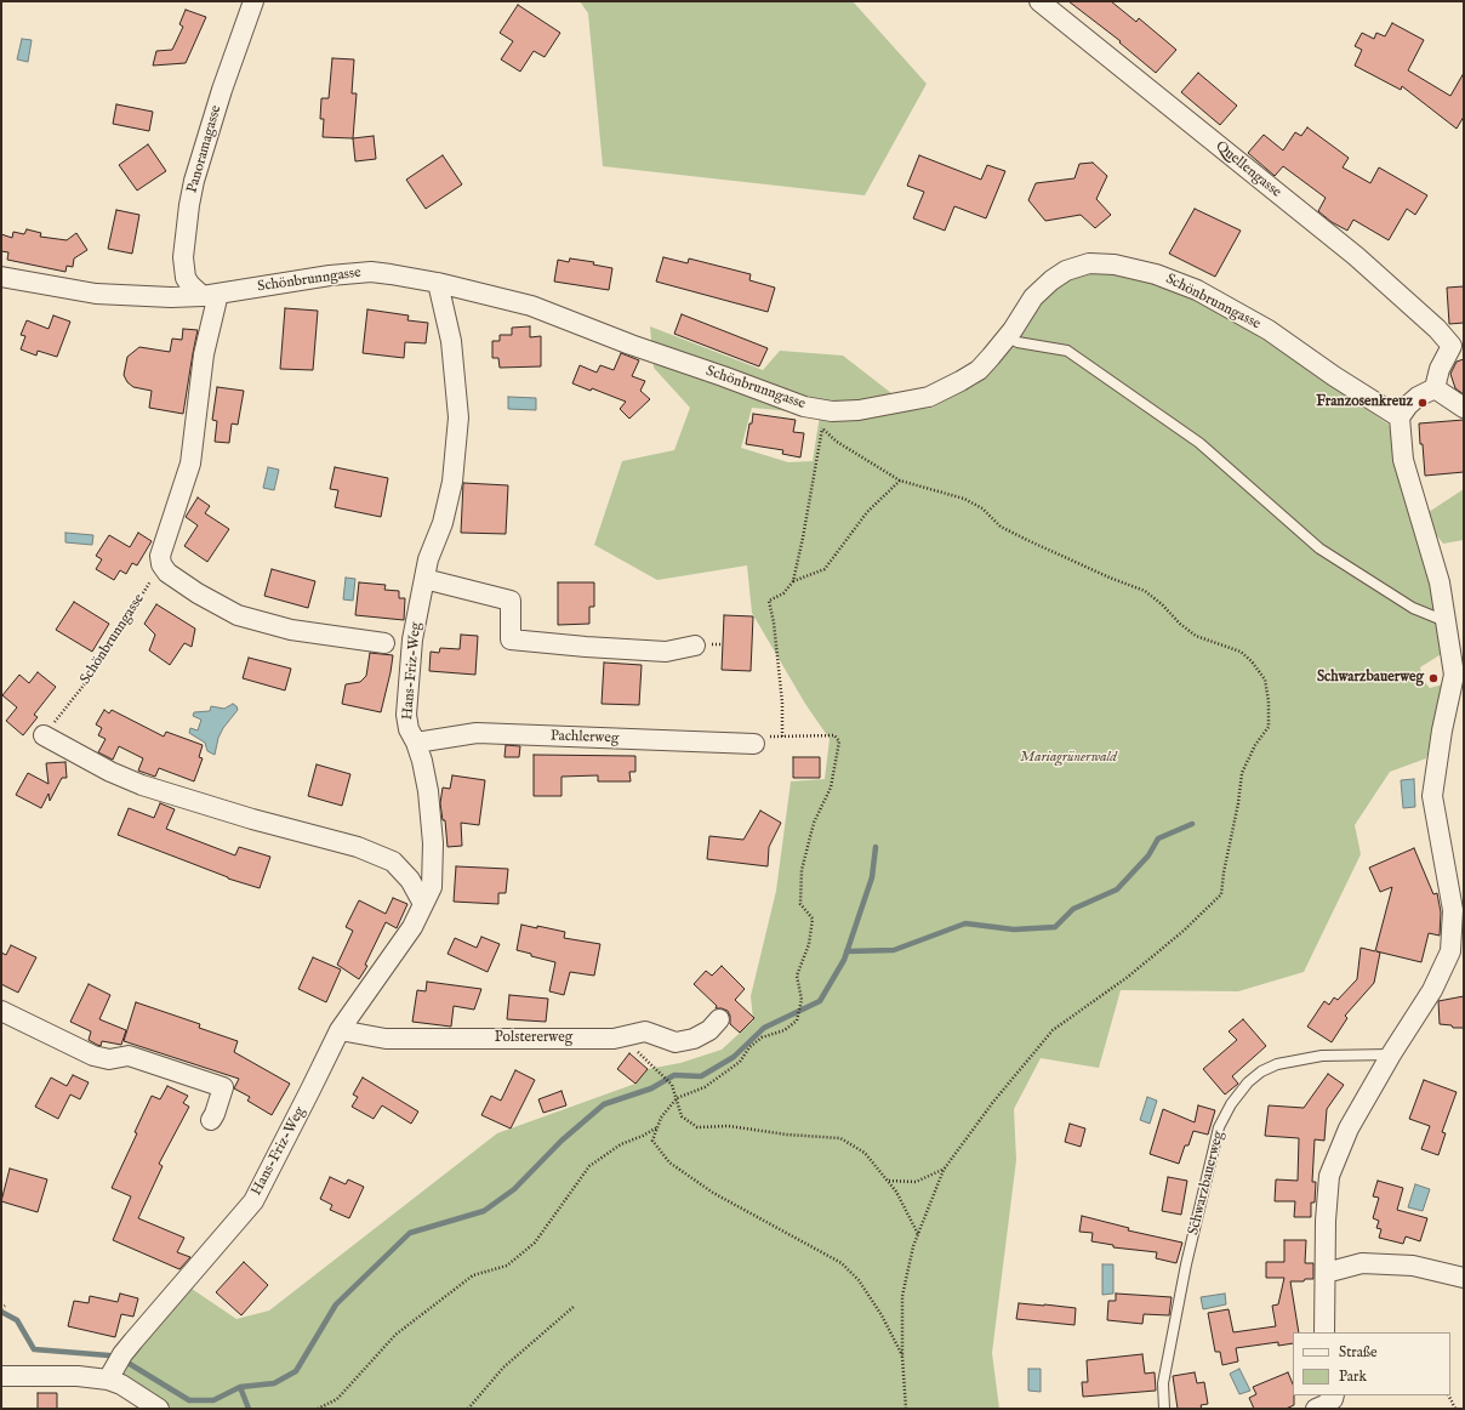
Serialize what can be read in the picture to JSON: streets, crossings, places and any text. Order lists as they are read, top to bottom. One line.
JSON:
{"streets":{"street":["Panoramagasse","Quellengasse","Schönbrunngasse","Hans-Friz-Weg","Pachlerweg","Polstererweg"],"lane":["Schwarzbauerweg"]},"crossings":[["Panoramagasse","Schönbrunngasse"],["Schönbrunngasse","Hans-Friz-Weg"],["Hans-Friz-Weg","Pachlerweg"],["Hans-Friz-Weg","Polstererweg"]],"parks":["Mariagrünerwald"],"places":["Franzosenkreuz","Schwarzbauerweg"],"legend":["Straße","Park"]}
